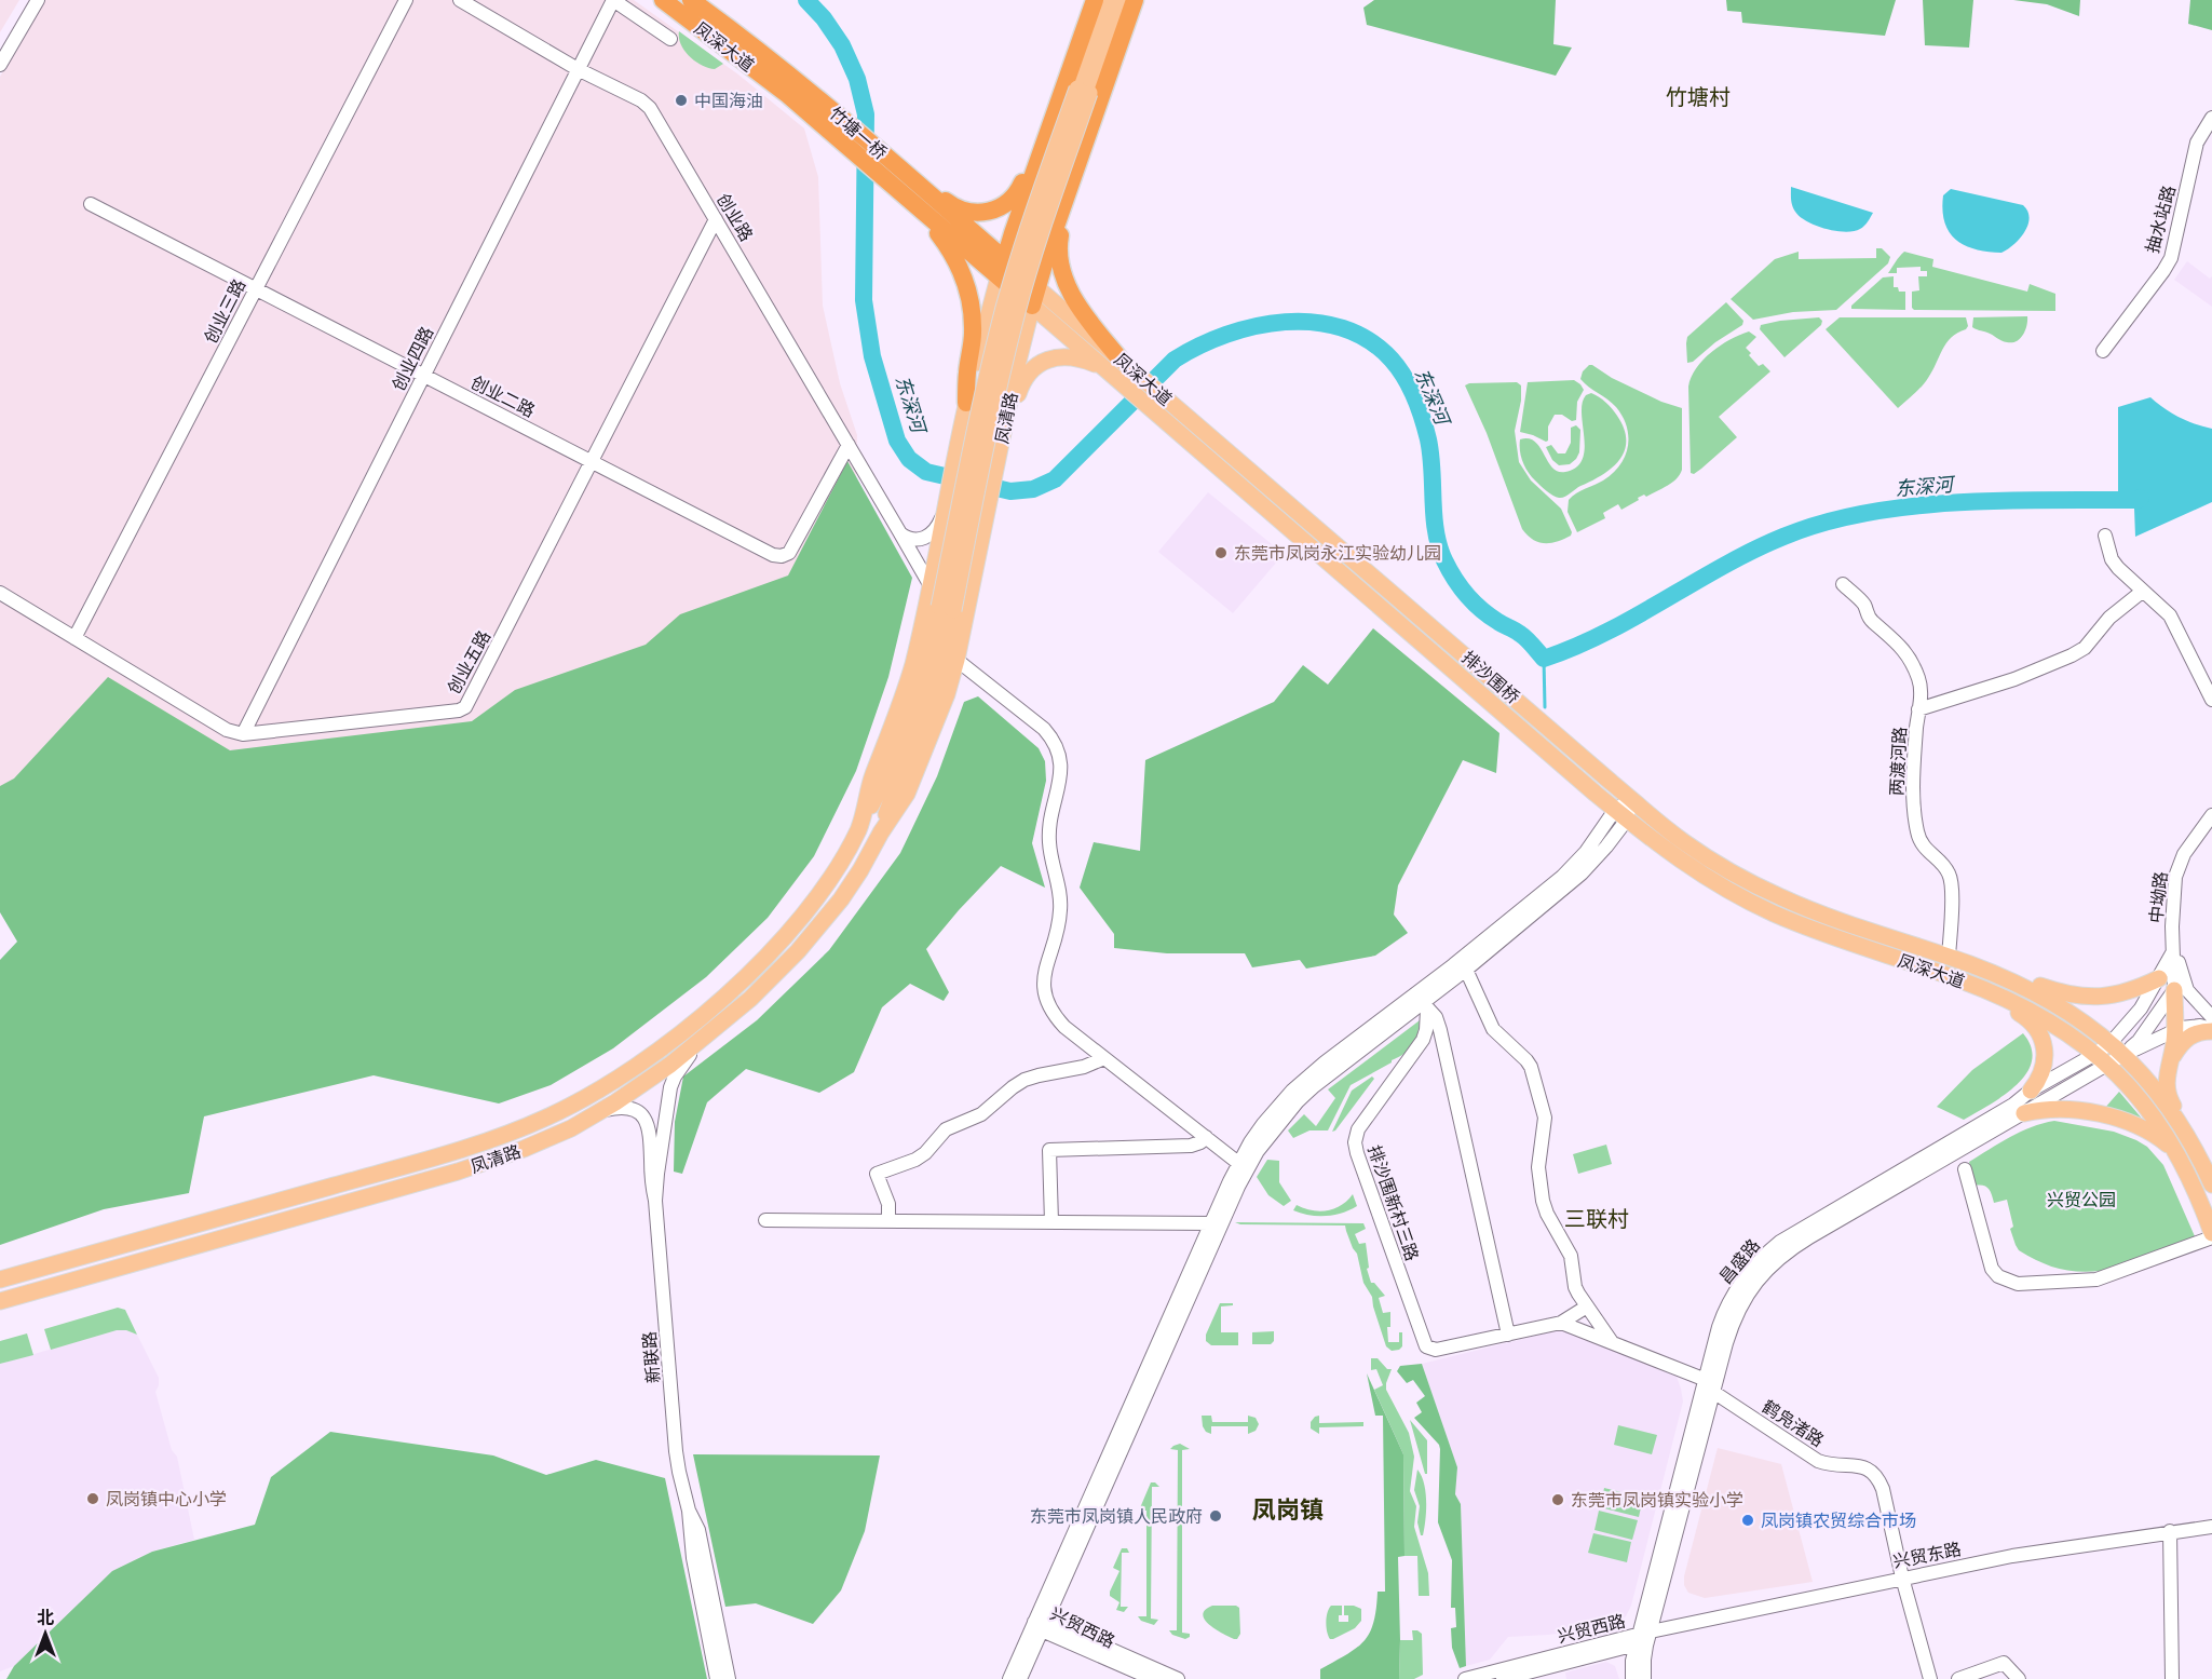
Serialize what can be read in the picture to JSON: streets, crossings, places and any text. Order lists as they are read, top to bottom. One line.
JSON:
{"streets":{"highway":["凤深大道","竹塘一桥","凤清路"],"main road":["排沙围桥"],"street":["创业路","抽水站路","创业三路","创业四路","创业二路","创业五路","两渡河路","中坳路","排沙围新村三路","昌盛路","新联路","鹤凫渚路","兴贸东路","兴贸西路"]},"crossings":[["凤深大道","竹塘一桥"],["凤深大道","凤清路"],["凤深大道","排沙围桥"],["凤深大道","两渡河路"],["凤深大道","昌盛路"],["创业路","创业四路"],["创业路","创业二路"],["创业路","凤清路"],["创业路","创业五路"],["创业三路","创业二路"],["创业三路","创业五路"],["创业四路","创业二路"],["创业四路","创业五路"],["创业二路","创业五路"],["凤清路","新联路"],["中坳路","昌盛路"],["昌盛路","鹤凫渚路"],["昌盛路","兴贸东路"],["昌盛路","兴贸西路"],["鹤凫渚路","兴贸东路"],["兴贸东路","兴贸西路"]],"districts":["竹塘村","三联村","凤岗镇"],"water":["东深河"],"parks":["兴贸公园"],"places":["中国海油","东莞市凤岗永江实验幼儿园","凤岗镇中心小学","东莞市凤岗镇实验小学","东莞市凤岗镇人民政府","凤岗镇农贸综合市场"],"north":"top"}
